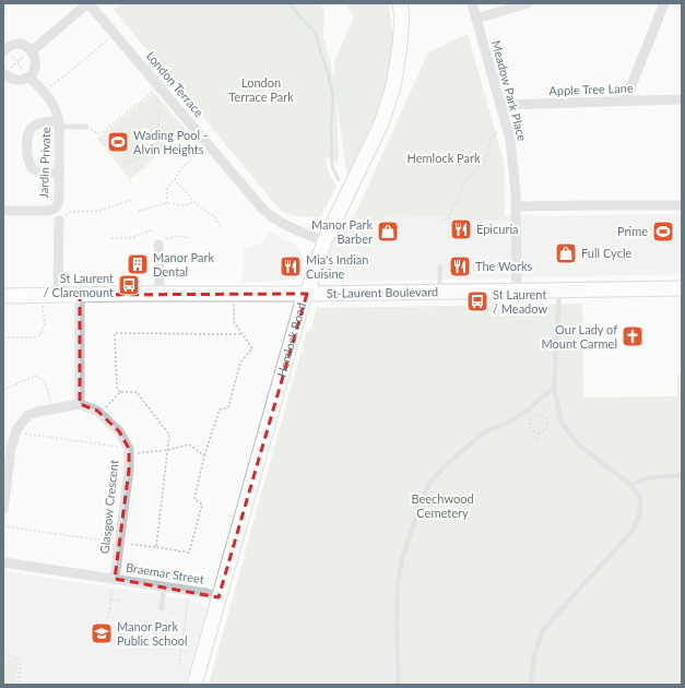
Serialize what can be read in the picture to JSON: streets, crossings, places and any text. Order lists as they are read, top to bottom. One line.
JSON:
{"streets":{"main road":["St-Laurent Boulevard","Hemlock Road"],"street":["London Terrace","Apple Tree Lane","Meadow Park Place","Jardin Private","Glasgow Crescent","Braemar Street"]},"crossings":[["London Terrace","Hemlock Road"],["Apple Tree Lane","Meadow Park Place"],["Meadow Park Place","St-Laurent Boulevard"],["St-Laurent Boulevard","Hemlock Road"],["Hemlock Road","Braemar Street"],["Glasgow Crescent","Braemar Street"]],"parks":["London Terrace Park","Hemlock Park","Beechwood Cemetery"],"places":{"sports":["Wading Pool - Alvin Heights","Prime"],"restaurant":["Epicuria","Mia's Indian Cuisine","The Works"],"shop":["Manor Park Barber","Full Cycle"],"building":["Manor Park Dental"],"bus stop":["St Laurent / Claremount","St Laurent / Meadow"],"church":["Our Lady of Mount Carmel"],"school or university":["Manor Park Public School"]}}
